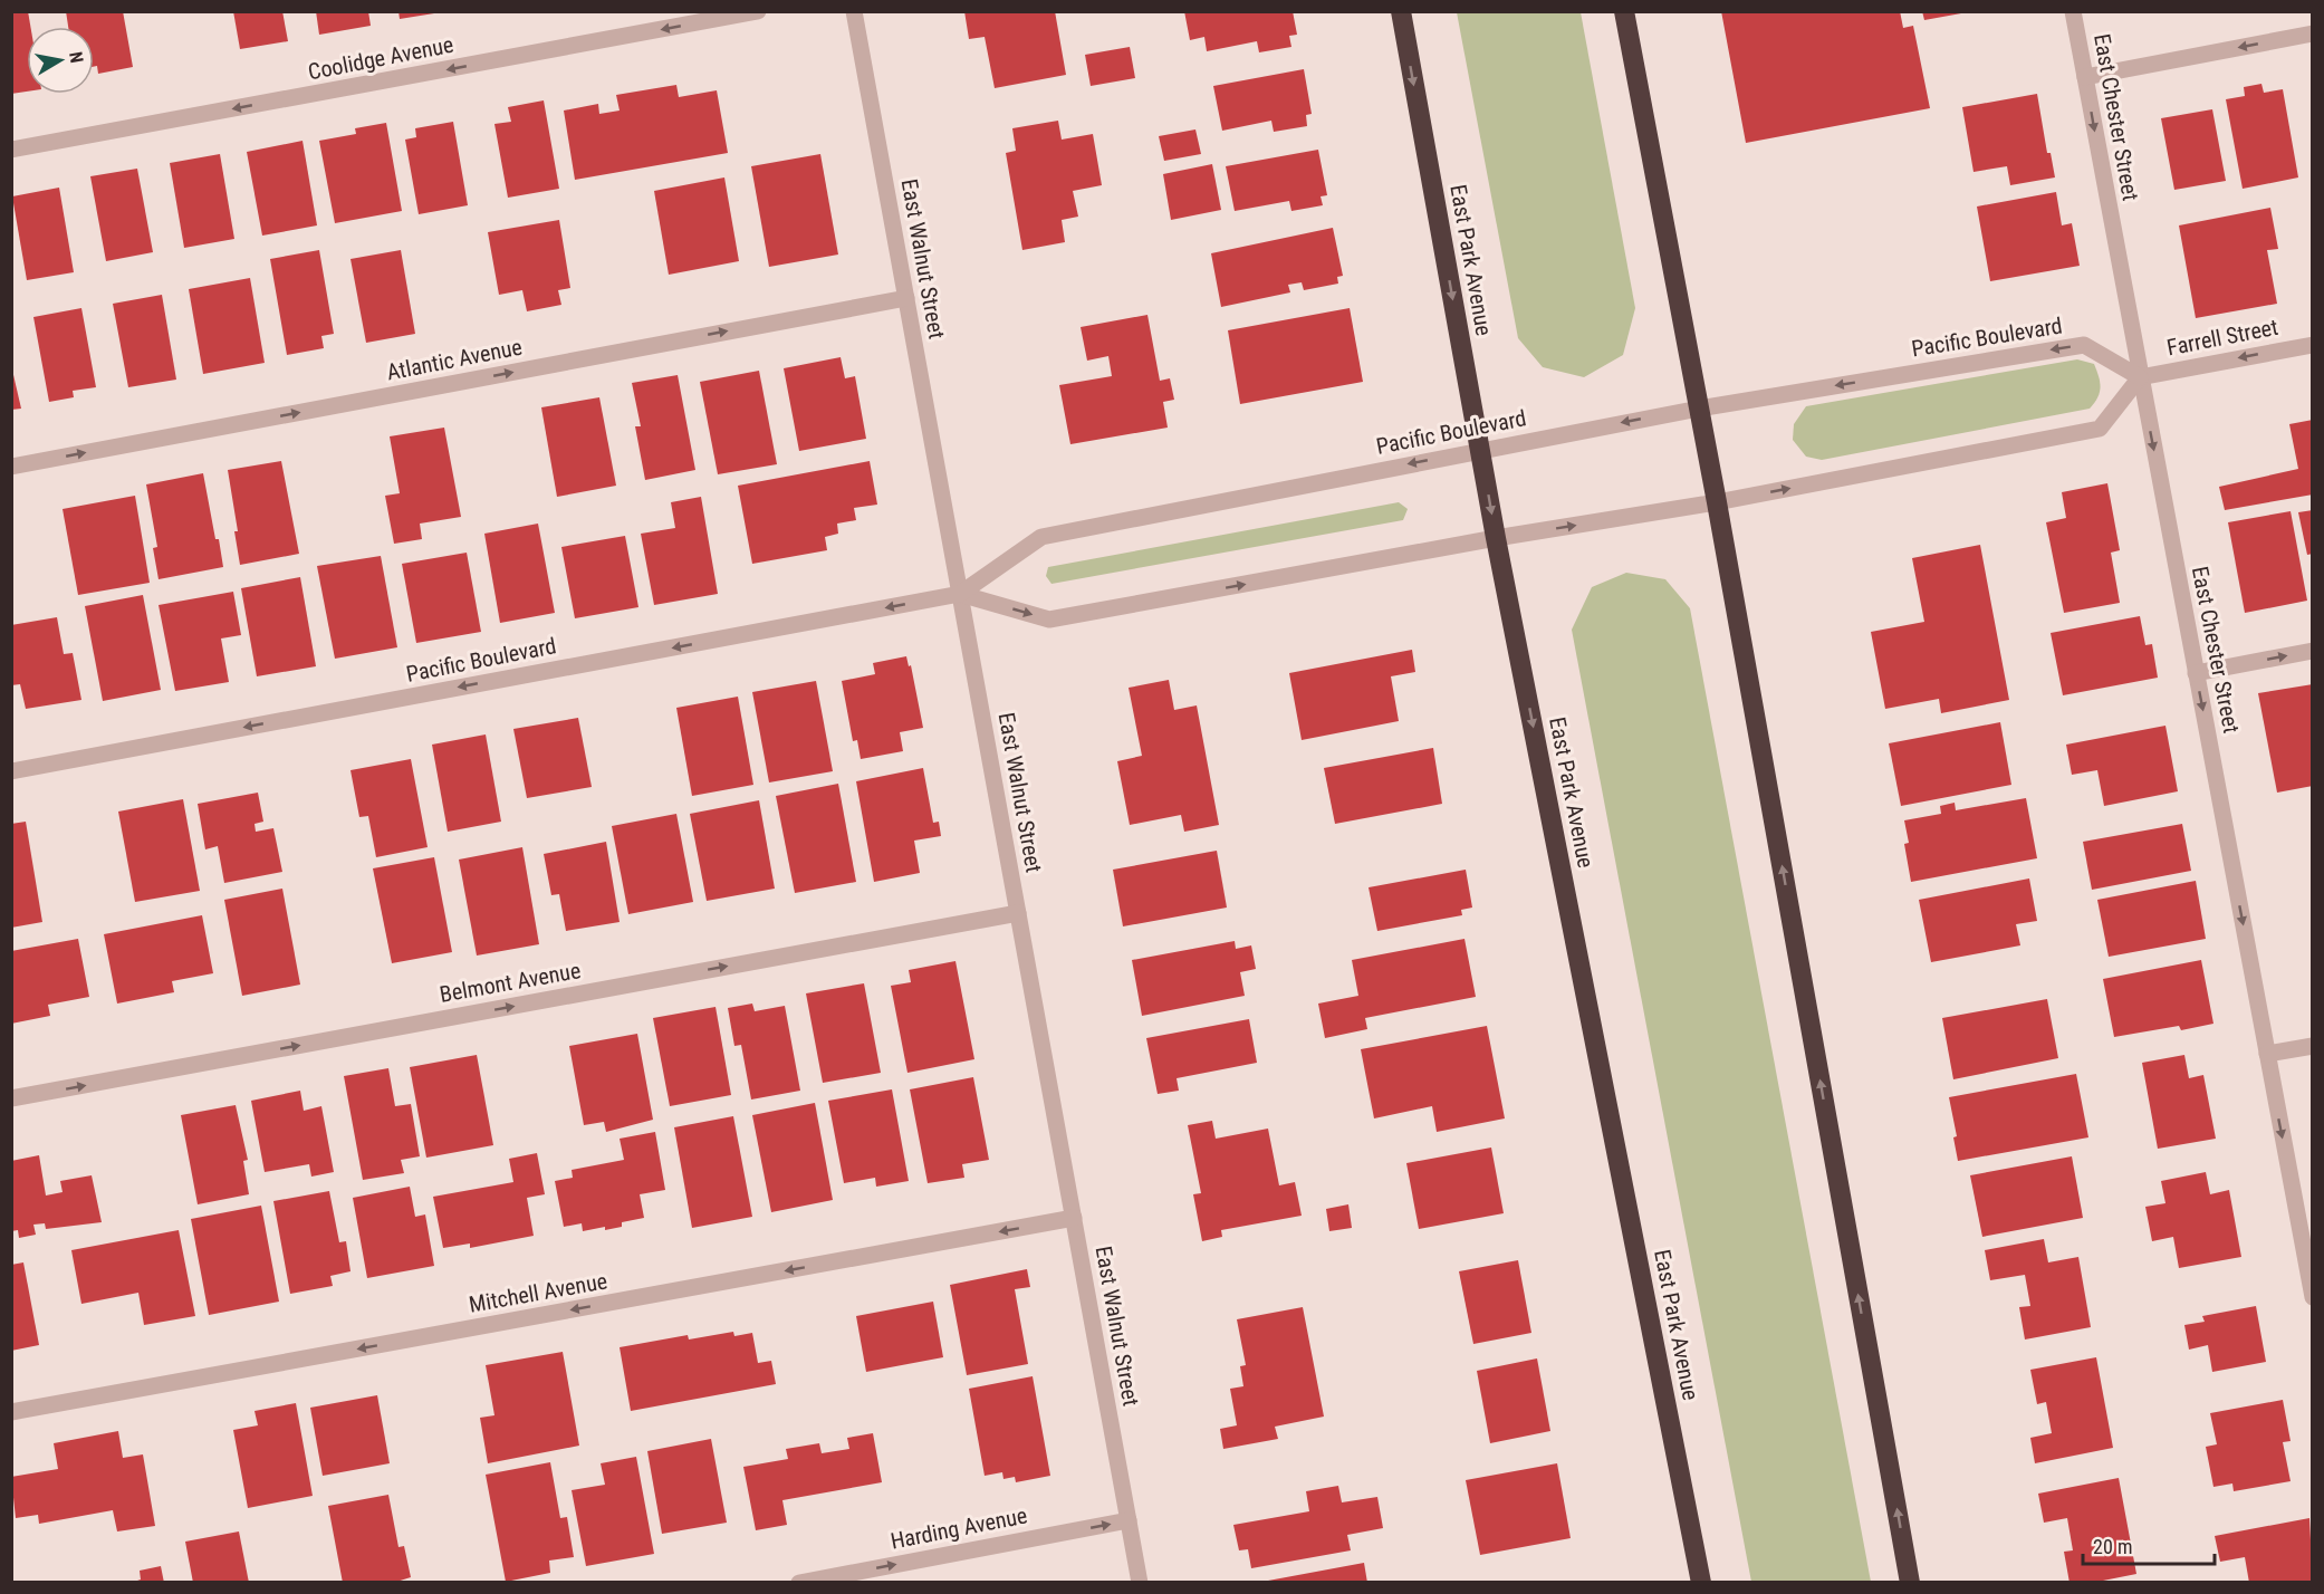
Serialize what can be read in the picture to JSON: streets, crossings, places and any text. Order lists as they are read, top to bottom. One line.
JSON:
{"streets":{"highway":["East Park Avenue"],"street":["Coolidge Avenue","East Chester Street","East Walnut Street","Pacific Boulevard","Farrell Street","Atlantic Avenue","Belmont Avenue","Mitchell Avenue","Harding Avenue"]},"crossings":[["East Chester Street","Pacific Boulevard"],["East Chester Street","Farrell Street"],["East Walnut Street","Pacific Boulevard"],["East Walnut Street","Atlantic Avenue"],["East Walnut Street","Belmont Avenue"],["East Walnut Street","Mitchell Avenue"],["East Walnut Street","Harding Avenue"],["East Park Avenue","Pacific Boulevard"],["Pacific Boulevard","Farrell Street"]],"one_way":["Coolidge Avenue","East Chester Street","East Park Avenue","Farrell Street","Atlantic Avenue","Belmont Avenue","Mitchell Avenue","Harding Avenue"],"scale_bar":"20 m","north":"right"}
